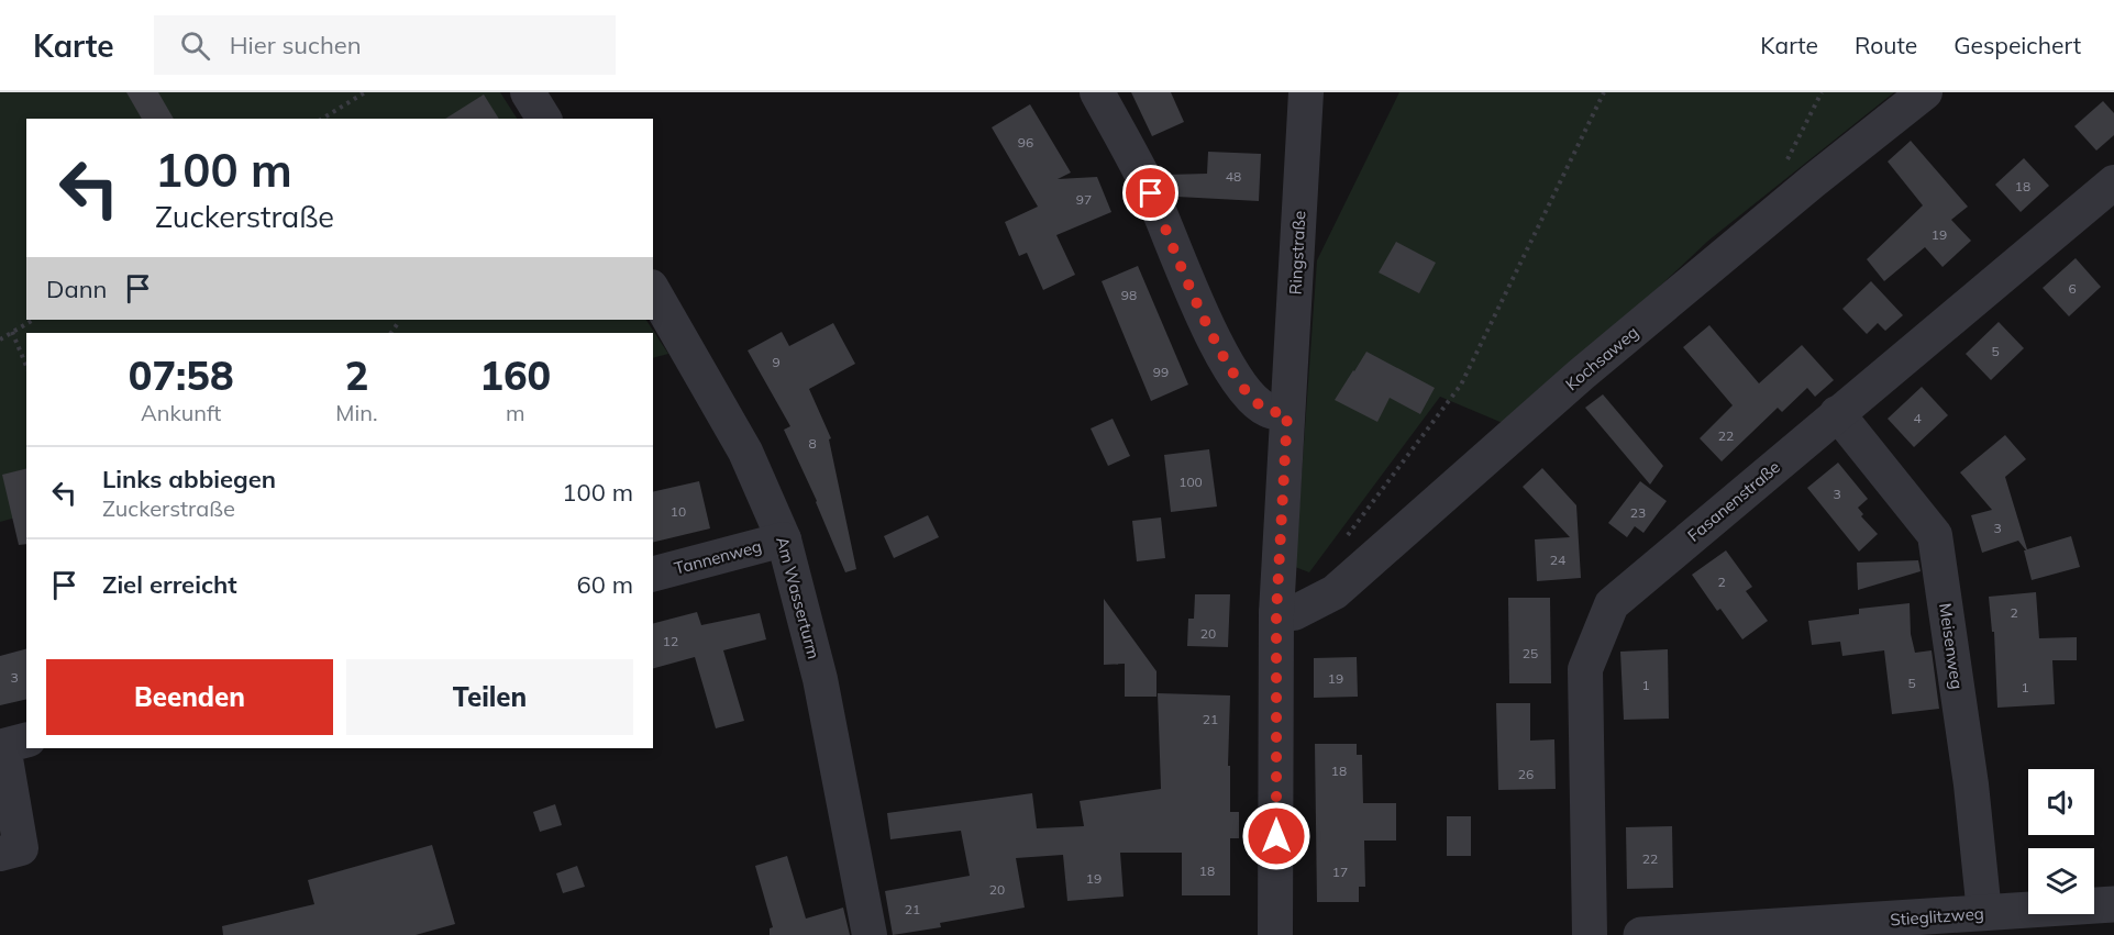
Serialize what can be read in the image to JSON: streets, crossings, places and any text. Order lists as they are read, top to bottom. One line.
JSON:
{"streets":{"street":["Ringstraße","Kochsaweg","Fasanenstraße","Tannenweg","Am Wasserturm","Meisenweg","Stieglitzweg"]},"crossings":[["Ringstraße","Kochsaweg"],["Fasanenstraße","Meisenweg"],["Tannenweg","Am Wasserturm"],["Meisenweg","Stieglitzweg"]],"house_numbers":["96","48","18","97","19","6","98","5","9","99","4","22","8","100","3","10","23","3","24","2","2","20","12","25","3","19","5","1","1","21","18","26","22","18","17","19","20","21"],"page":{"header":"Karte","search":"Hier suchen","nav":["Karte","Route","Gespeichert"],"turn":["100 m","Zuckerstraße"],"then":"Dann","eta":["07:58","Ankunft","2","Min.","160","m"],"list":[{"name":"Links abbiegen","note":"Zuckerstraße","value":"100 m"},{"name":"Ziel erreicht","value":"60 m"}],"buttons":["Beenden","Teilen"]}}
